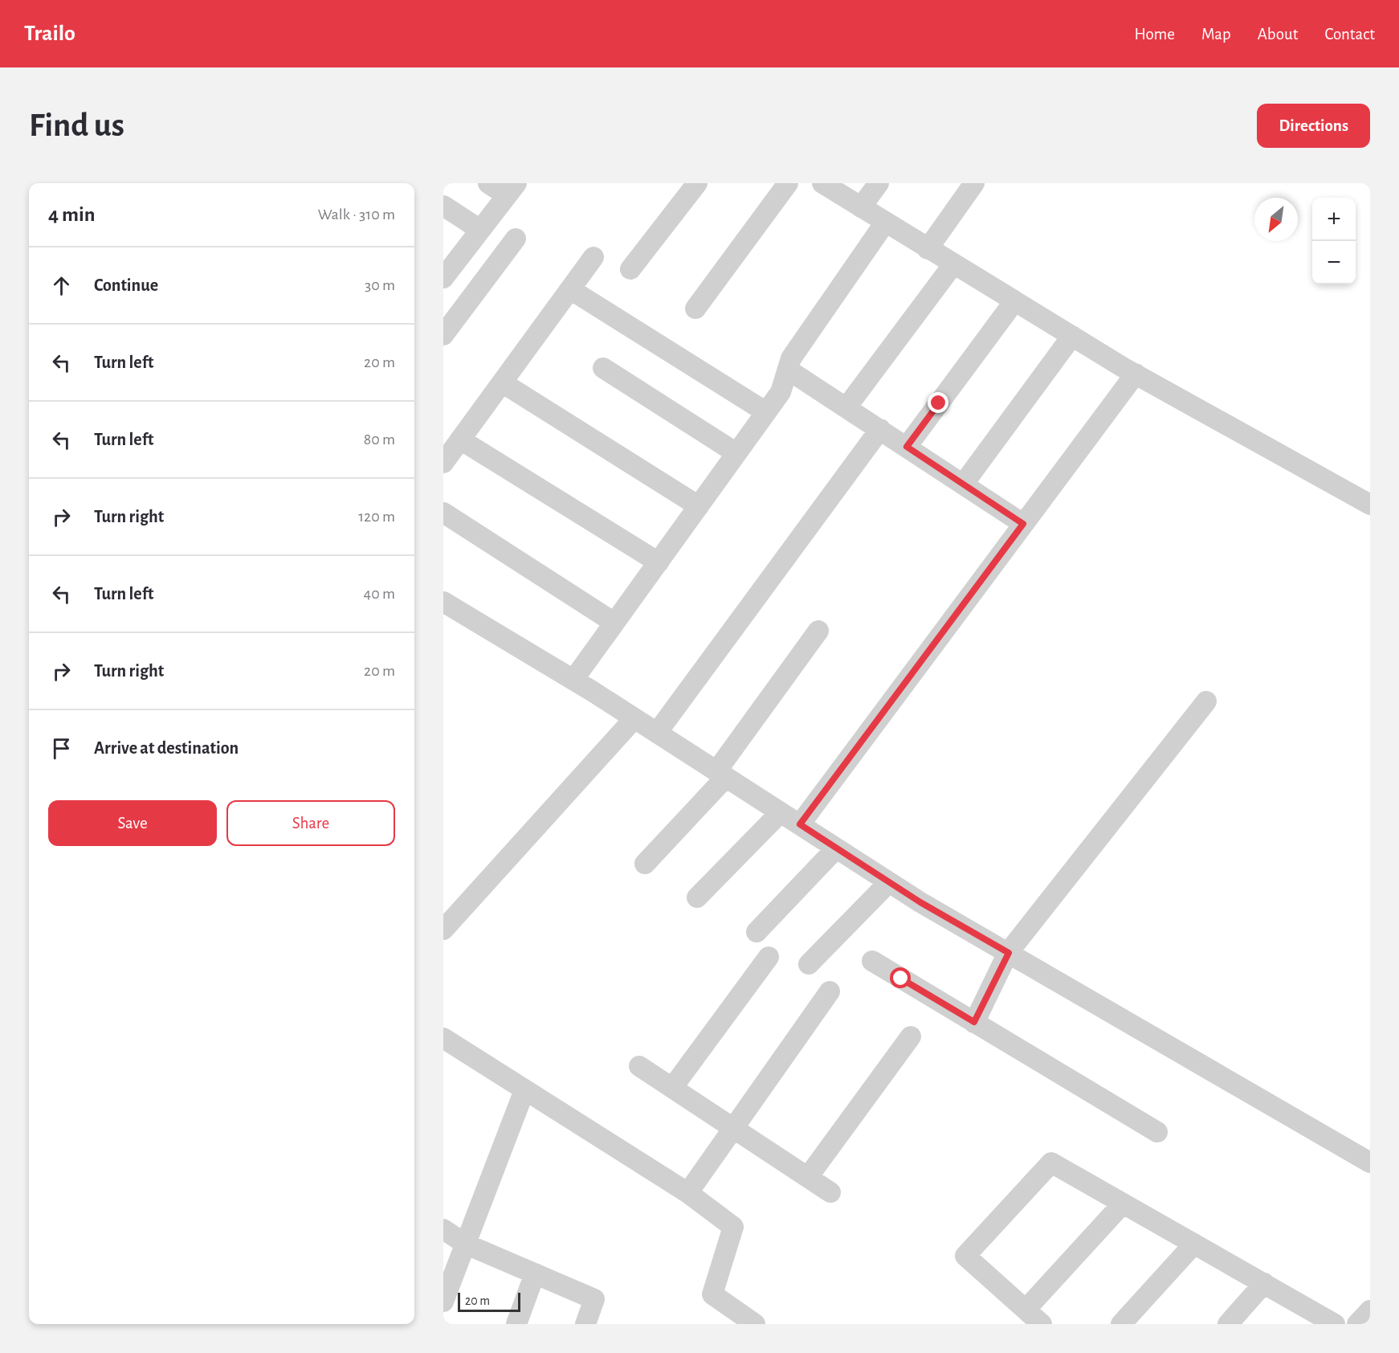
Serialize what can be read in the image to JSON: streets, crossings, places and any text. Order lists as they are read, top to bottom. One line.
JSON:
{"scale_bar":"20 m","north":"bottom left","page":{"header":"Trailo","nav":["Home","Map","About","Contact"],"buttons":["Directions",["Save","Share"]],"title":"Find us","heading":["4 min","Walk · 310 m"],"map_buttons":["+","−"],"list":[["Continue","30 m"],["Turn left","20 m"],["Turn left","80 m"],["Turn right","120 m"],["Turn left","40 m"],["Turn right","20 m"],"Arrive at destination"],"scale":"20 m"}}
